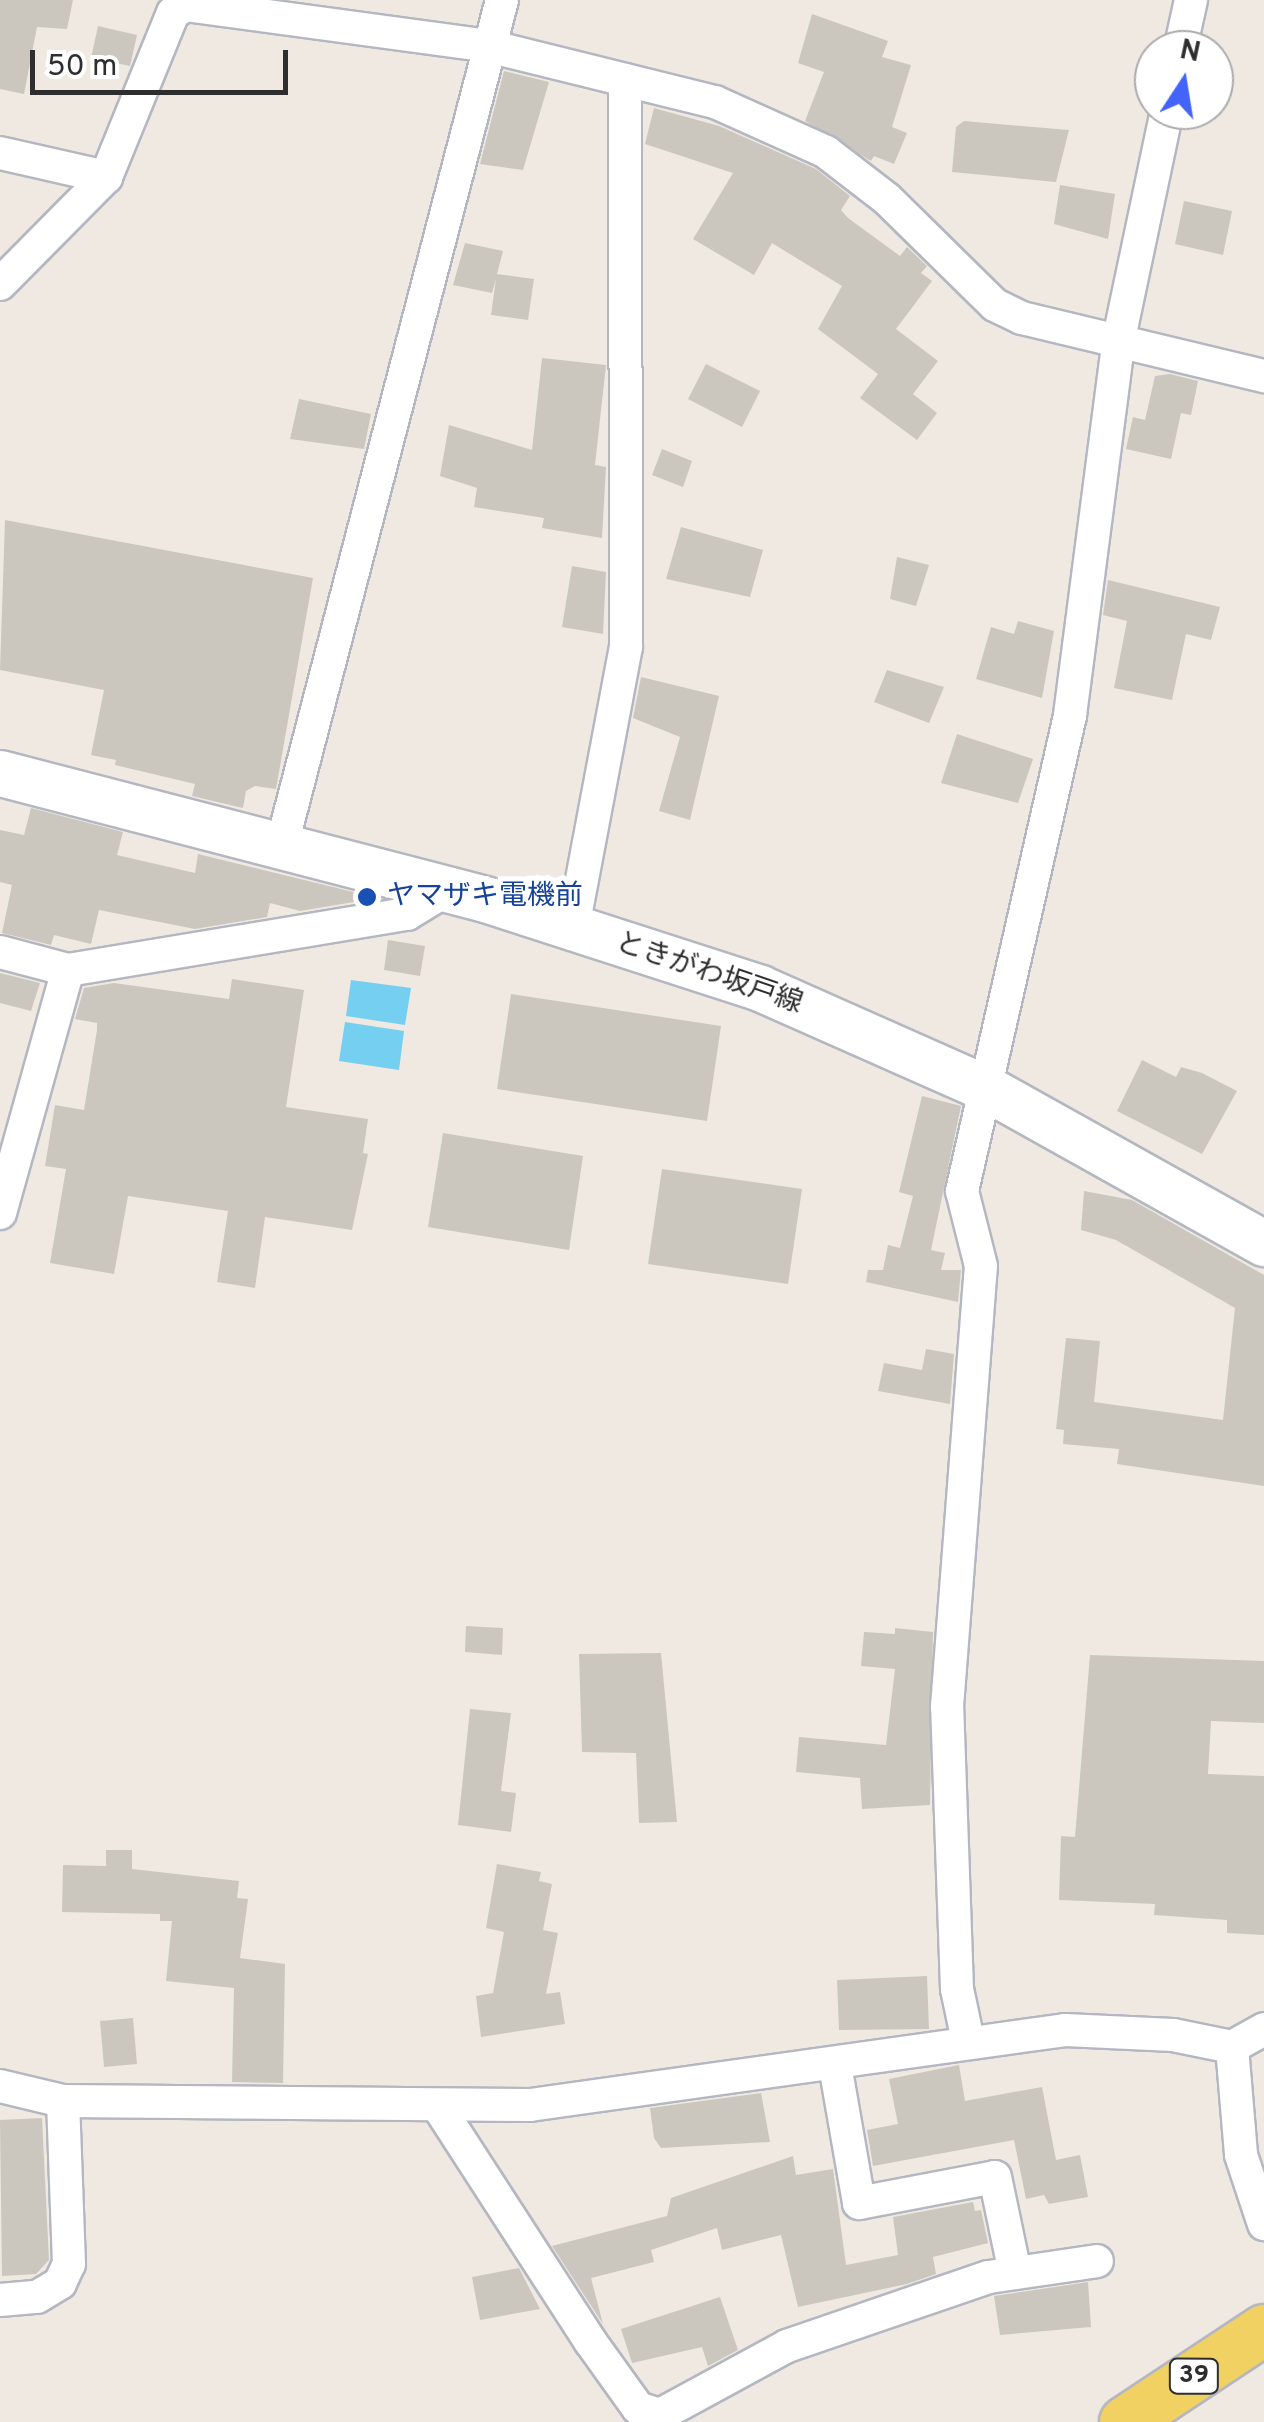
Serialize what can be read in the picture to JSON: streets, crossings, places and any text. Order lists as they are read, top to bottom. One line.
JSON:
{"streets":{"main road":["ときがわ坂戸線","39"]},"places":["ヤマザキ電機前"],"scale_bar":"50 m","north":"top"}
